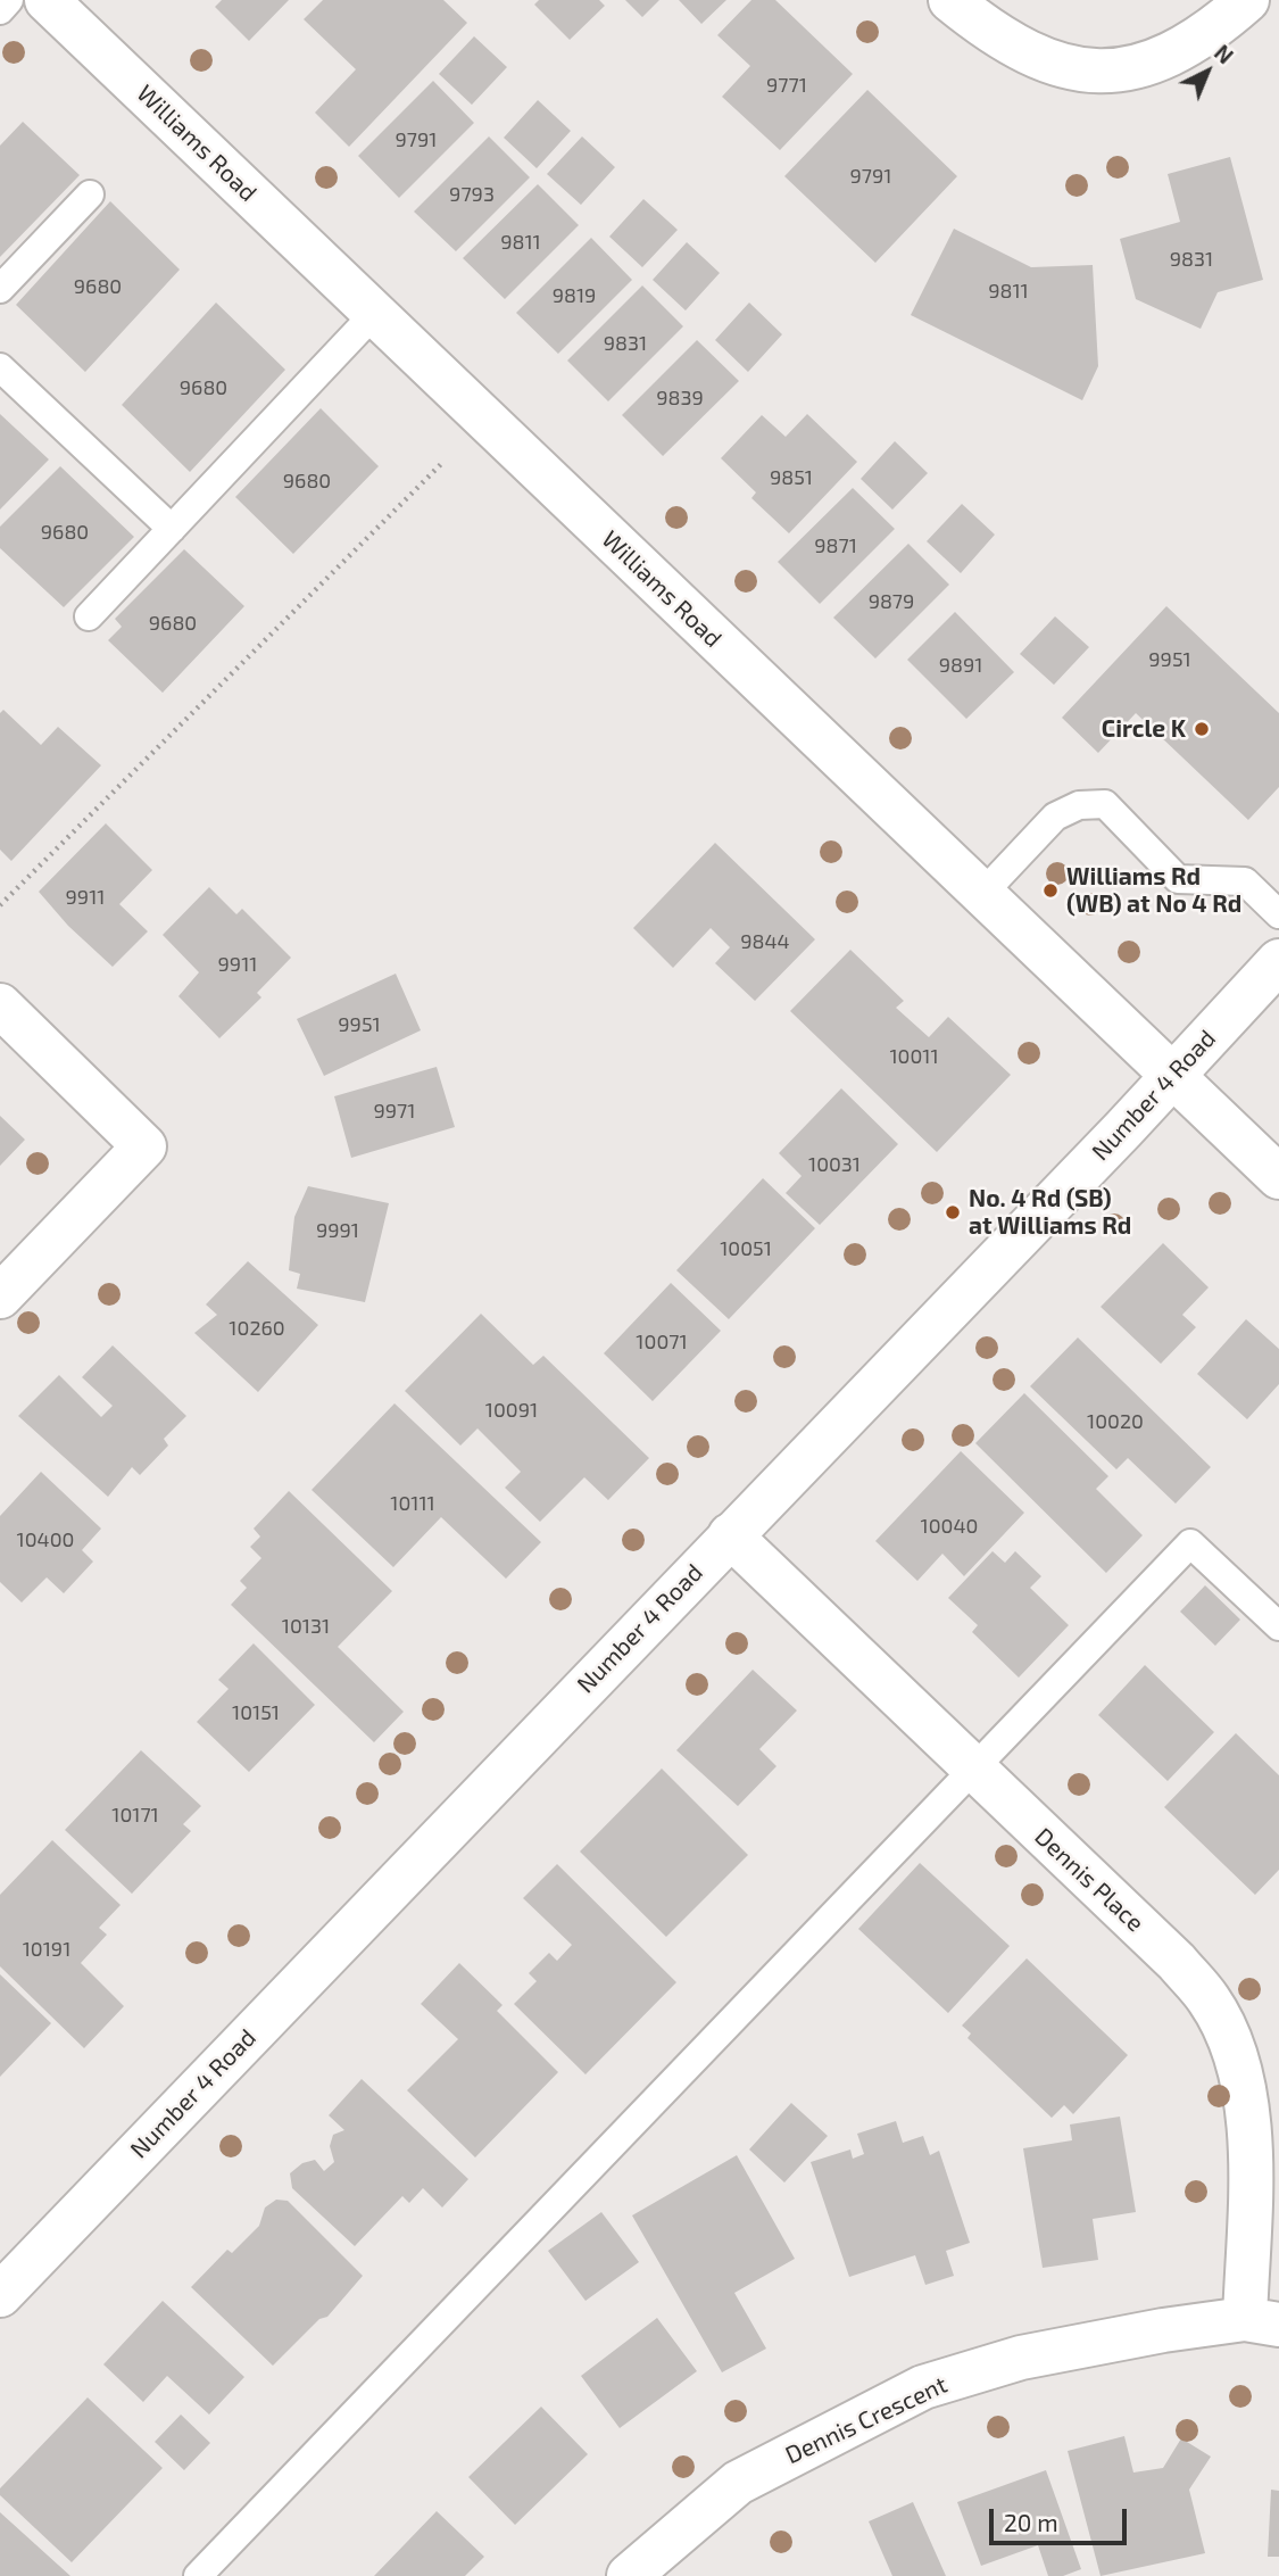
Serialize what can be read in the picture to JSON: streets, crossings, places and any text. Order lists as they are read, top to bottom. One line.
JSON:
{"streets":{"street":["Williams Road","Number 4 Road","Dennis Place","Dennis Crescent"]},"crossings":[["Williams Road","Number 4 Road"],["Number 4 Road","Dennis Place"],["Dennis Place","Dennis Crescent"]],"places":["Circle K","Williams Rd (WB) at No 4 Rd","No. 4 Rd (SB) at Williams Rd"],"house_numbers":["9771","9791","9791","9793","9811","9831","9680","9811","9819","9831","9680","9839","9851","9680","9680","9871","9879","9680","9951","9891","9911","9844","9911","9951","10011","9971","10031","9991","10051","10260","10071","10091","10020","10111","10040","10400","10131","10151","10171","10191"],"scale_bar":"20 m","north":"top right"}
